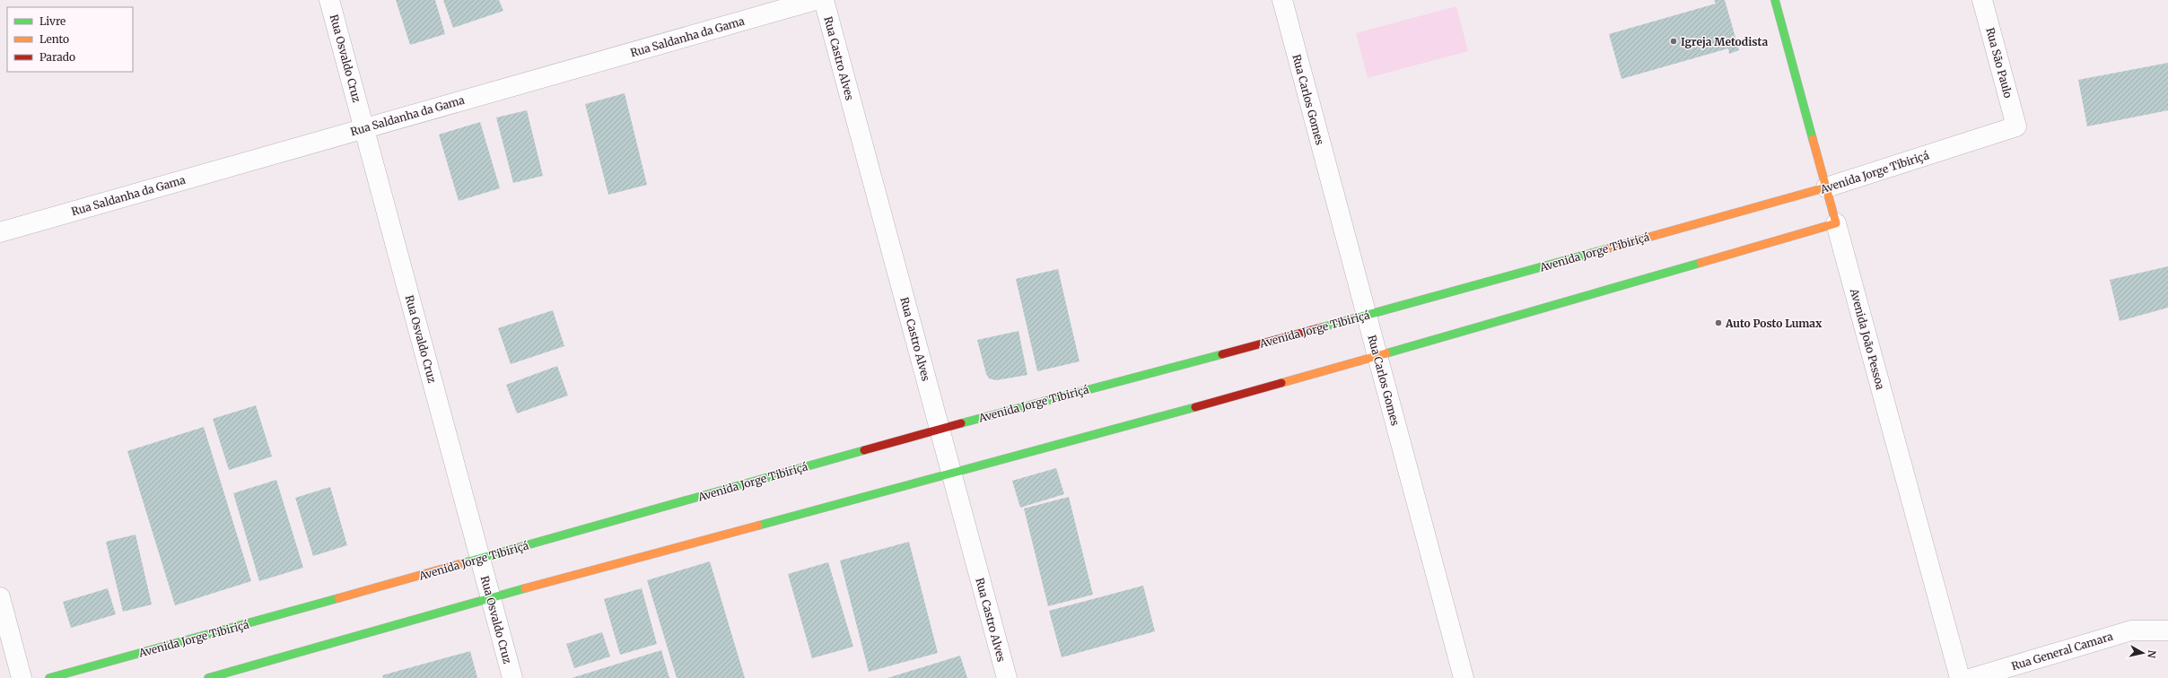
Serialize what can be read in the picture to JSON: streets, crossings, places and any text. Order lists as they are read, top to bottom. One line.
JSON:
{"streets":{"street":["Rua Saldanha da Gama","Rua Osvaldo Cruz","Rua Castro Alves","Rua São Paulo","Rua Carlos Gomes","Avenida Jorge Tibiriçá","Avenida João Pessoa","Rua General Camara"]},"crossings":[["Rua Saldanha da Gama","Rua Osvaldo Cruz"],["Rua Osvaldo Cruz","Avenida Jorge Tibiriçá"],["Rua Castro Alves","Avenida Jorge Tibiriçá"],["Rua São Paulo","Avenida Jorge Tibiriçá"],["Rua Carlos Gomes","Avenida Jorge Tibiriçá"],["Avenida Jorge Tibiriçá","Avenida João Pessoa"]],"places":["Igreja Metodista","Auto Posto Lumax"],"legend":["Livre","Lento","Parado"],"north":"right"}
